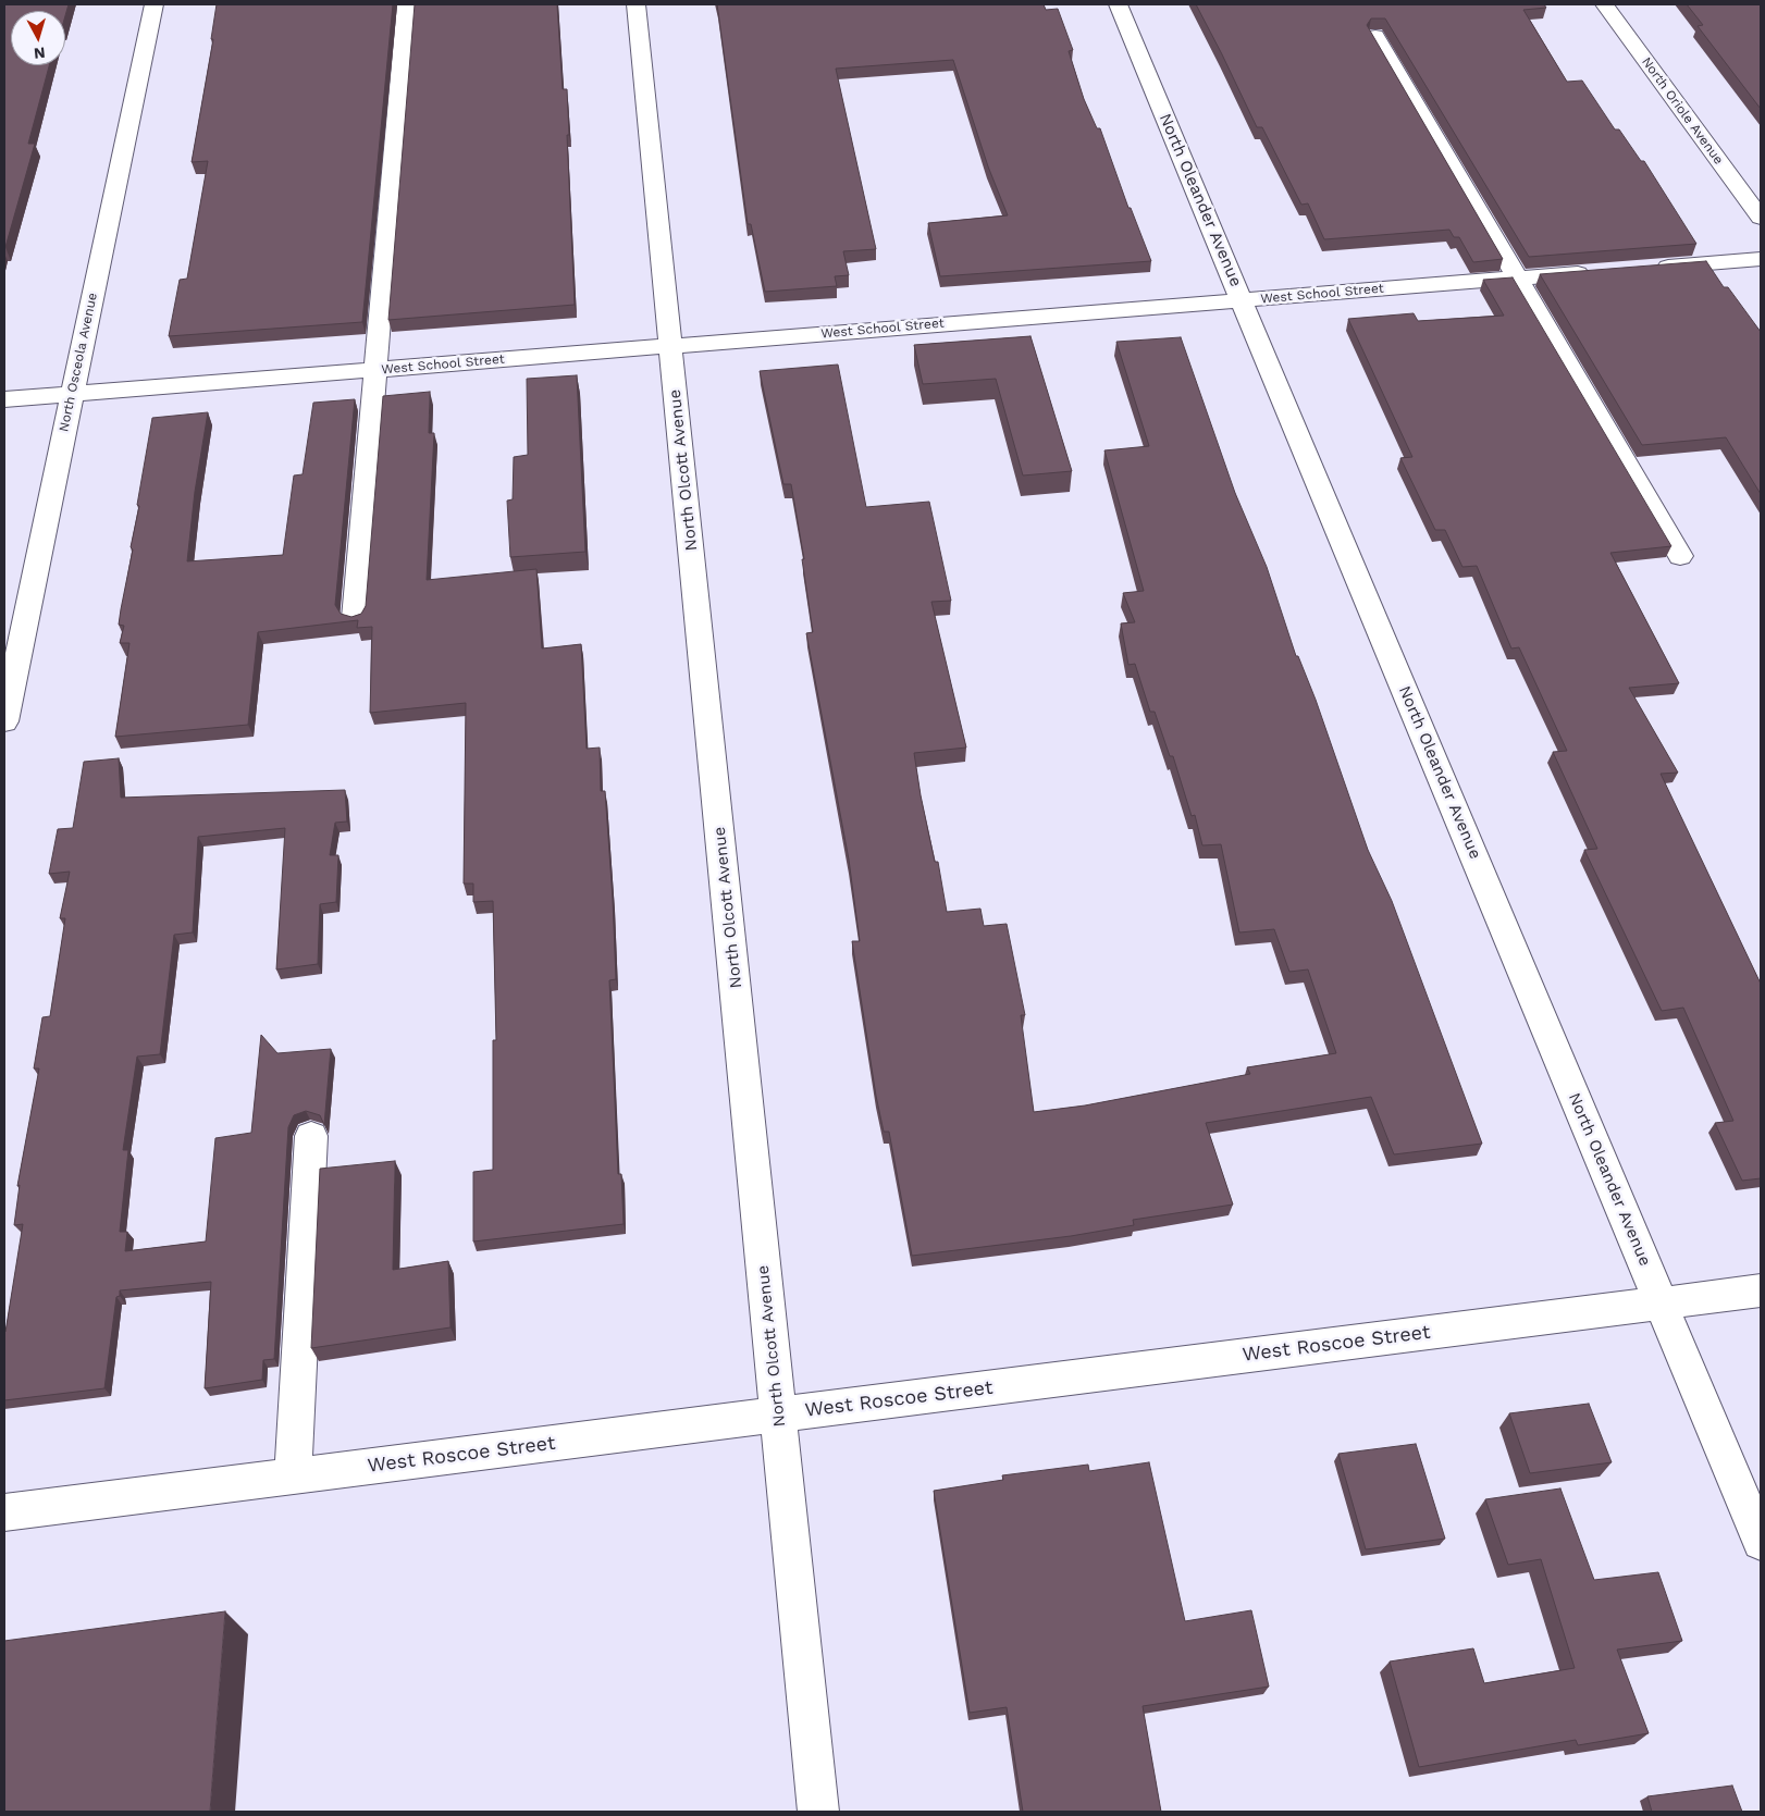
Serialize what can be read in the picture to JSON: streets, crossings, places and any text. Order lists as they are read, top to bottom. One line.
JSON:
{"streets":{"street":["North Oriole Avenue","North Oleander Avenue","West School Street","North Osceola Avenue","North Olcott Avenue","West Roscoe Street"]},"crossings":[["North Oleander Avenue","West School Street"],["North Oleander Avenue","West Roscoe Street"],["West School Street","North Osceola Avenue"],["West School Street","North Olcott Avenue"],["North Olcott Avenue","West Roscoe Street"]],"north":"bottom"}
